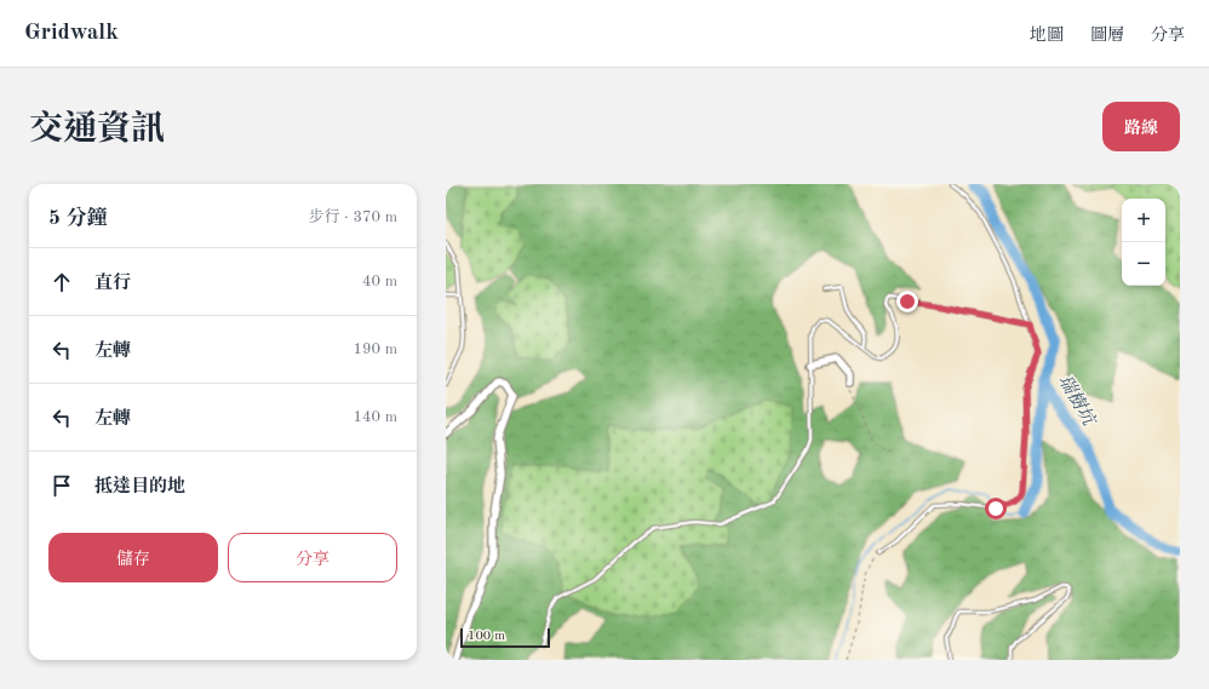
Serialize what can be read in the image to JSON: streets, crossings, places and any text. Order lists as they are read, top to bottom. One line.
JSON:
{"water":["瑞樹坑"],"scale_bar":"100 m","page":{"header":"Gridwalk","nav":["地圖","圖層","分享"],"title":"交通資訊","buttons":["路線",["儲存","分享"]],"heading":["5 分鐘","步行 · 370 m"],"map_buttons":["+","−"],"list":[["直行","40 m"],["左轉","190 m"],["左轉","140 m"],"抵達目的地"],"scale":"100 m"}}
